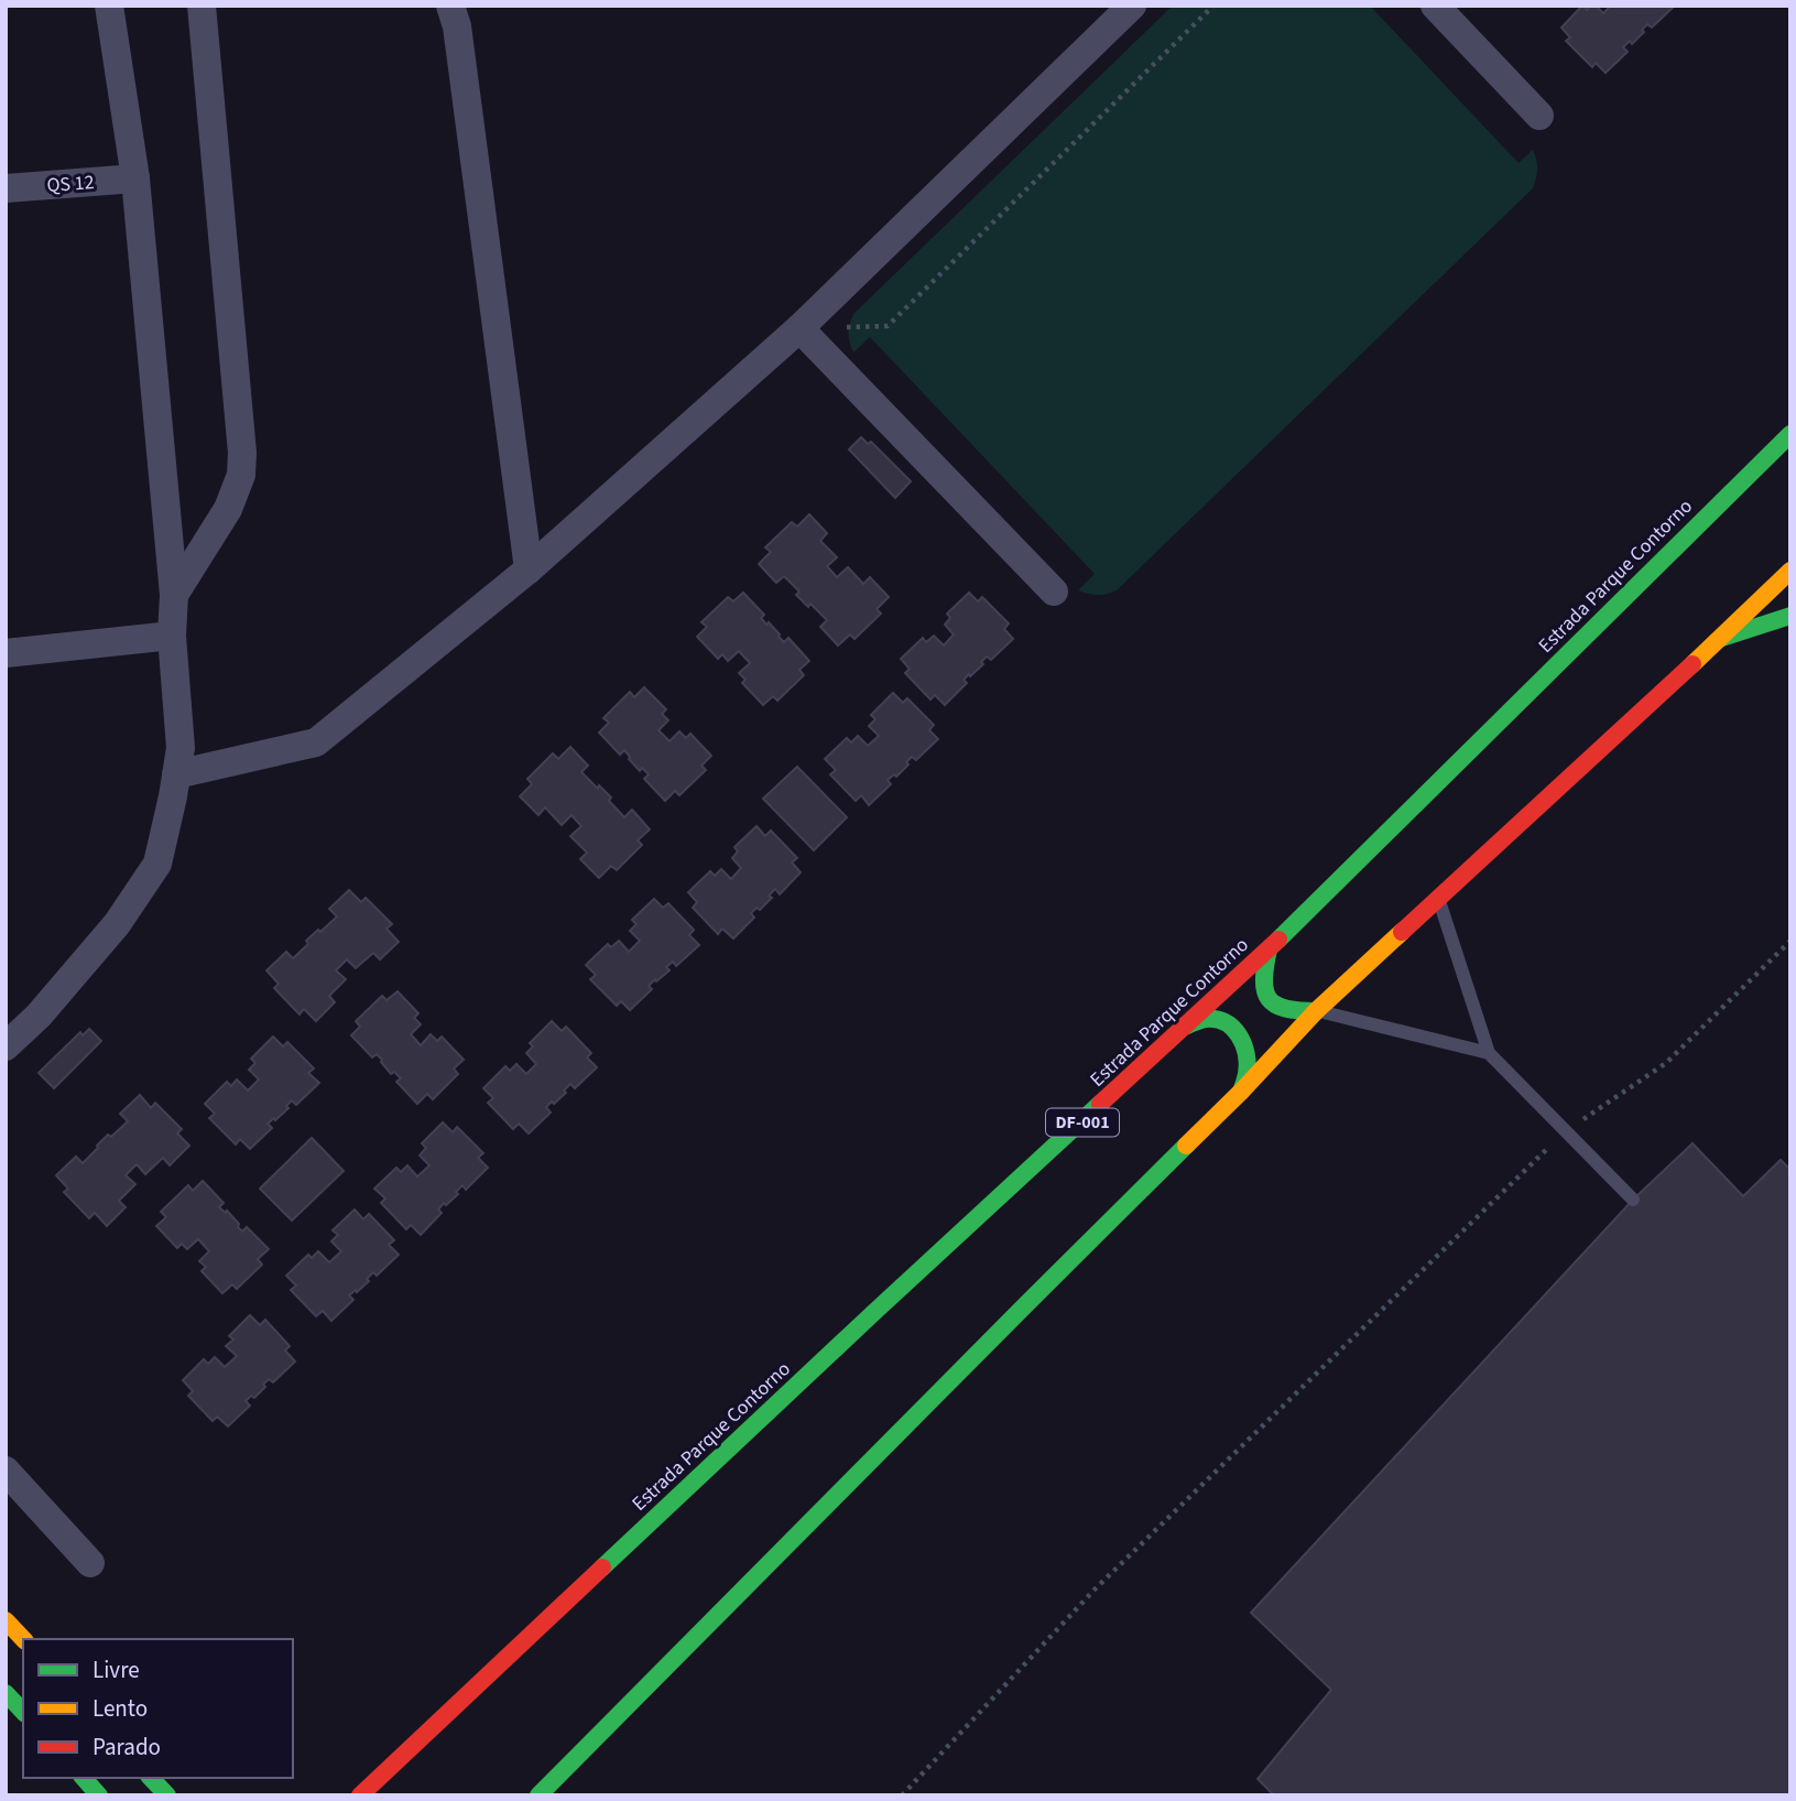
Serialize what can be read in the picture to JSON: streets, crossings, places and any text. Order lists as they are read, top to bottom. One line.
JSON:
{"streets":{"main road":["Estrada Parque Contorno","DF-001"],"street":["QS 12"]},"legend":["Livre","Lento","Parado"]}
